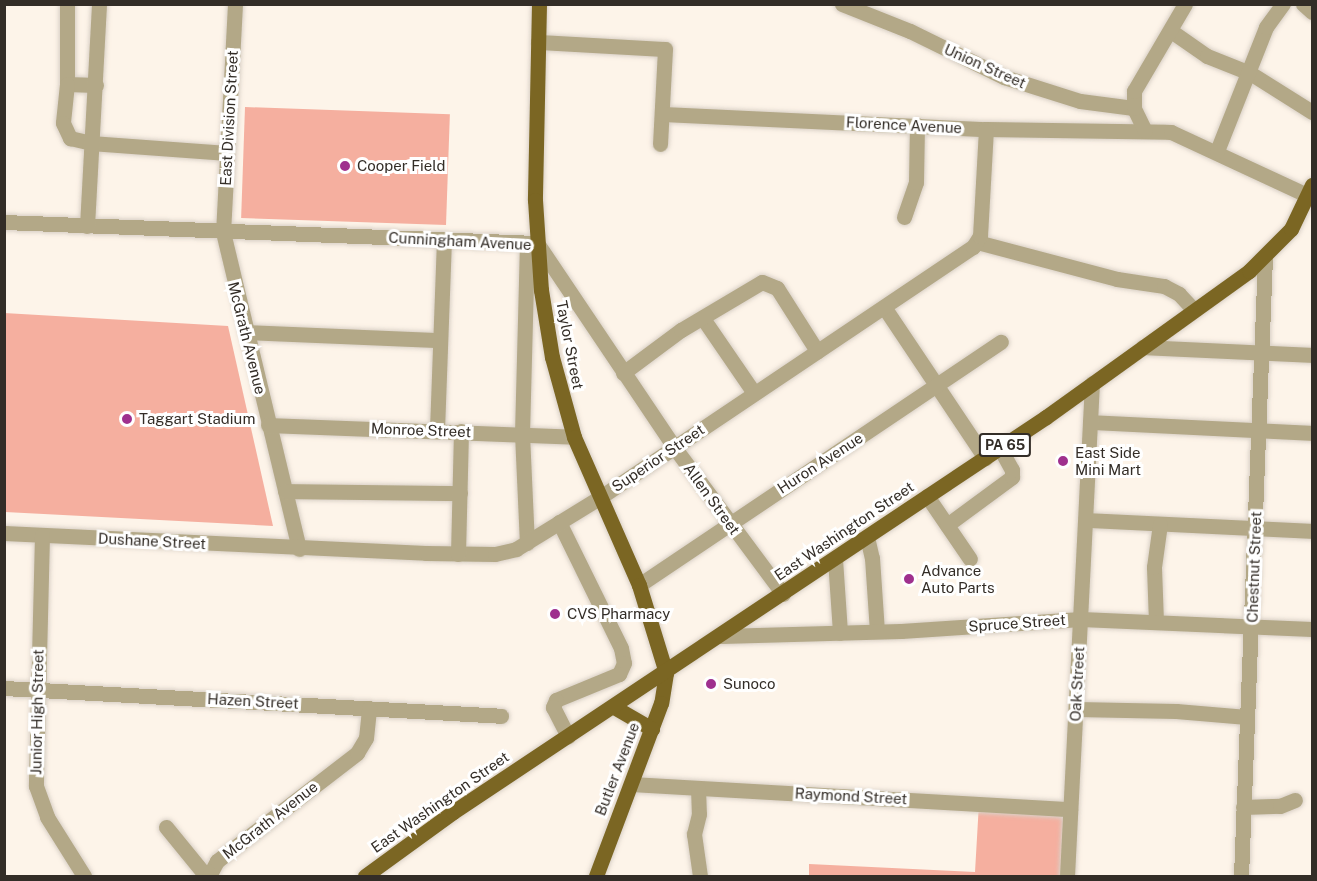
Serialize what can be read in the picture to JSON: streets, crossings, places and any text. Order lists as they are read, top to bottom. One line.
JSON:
{"streets":{"main road":["Taylor Street","PA 65","East Washington Street","Butler Avenue"],"street":["Union Street","East Division Street","Florence Avenue","Cunningham Avenue","McGrath Avenue","Monroe Street","Superior Street","Huron Avenue","Allen Street","Dushane Street","Chestnut Street","Spruce Street","Oak Street","Hazen Street","Junior High Street","Raymond Street"]},"crossings":[["East Division Street","Cunningham Avenue"],["East Division Street","McGrath Avenue"],["Cunningham Avenue","McGrath Avenue"],["Cunningham Avenue","Taylor Street"],["Cunningham Avenue","Allen Street"],["McGrath Avenue","Monroe Street"],["McGrath Avenue","Superior Street"],["McGrath Avenue","Dushane Street"],["McGrath Avenue","Hazen Street"],["Taylor Street","Monroe Street"],["Taylor Street","Superior Street"],["Taylor Street","Huron Avenue"],["Taylor Street","East Washington Street"],["Taylor Street","Butler Avenue"],["Superior Street","Allen Street"],["Superior Street","Dushane Street"],["Huron Avenue","Allen Street"],["Allen Street","East Washington Street"],["East Washington Street","Chestnut Street"],["East Washington Street","Spruce Street"],["East Washington Street","Oak Street"],["East Washington Street","Butler Avenue"],["Dushane Street","Junior High Street"],["Chestnut Street","Spruce Street"],["Spruce Street","Oak Street"],["Oak Street","Raymond Street"],["Hazen Street","Junior High Street"],["Butler Avenue","Raymond Street"]],"places":["Cooper Field","Taggart Stadium","East Side Mini Mart","Advance Auto Parts","CVS Pharmacy","Sunoco"]}
